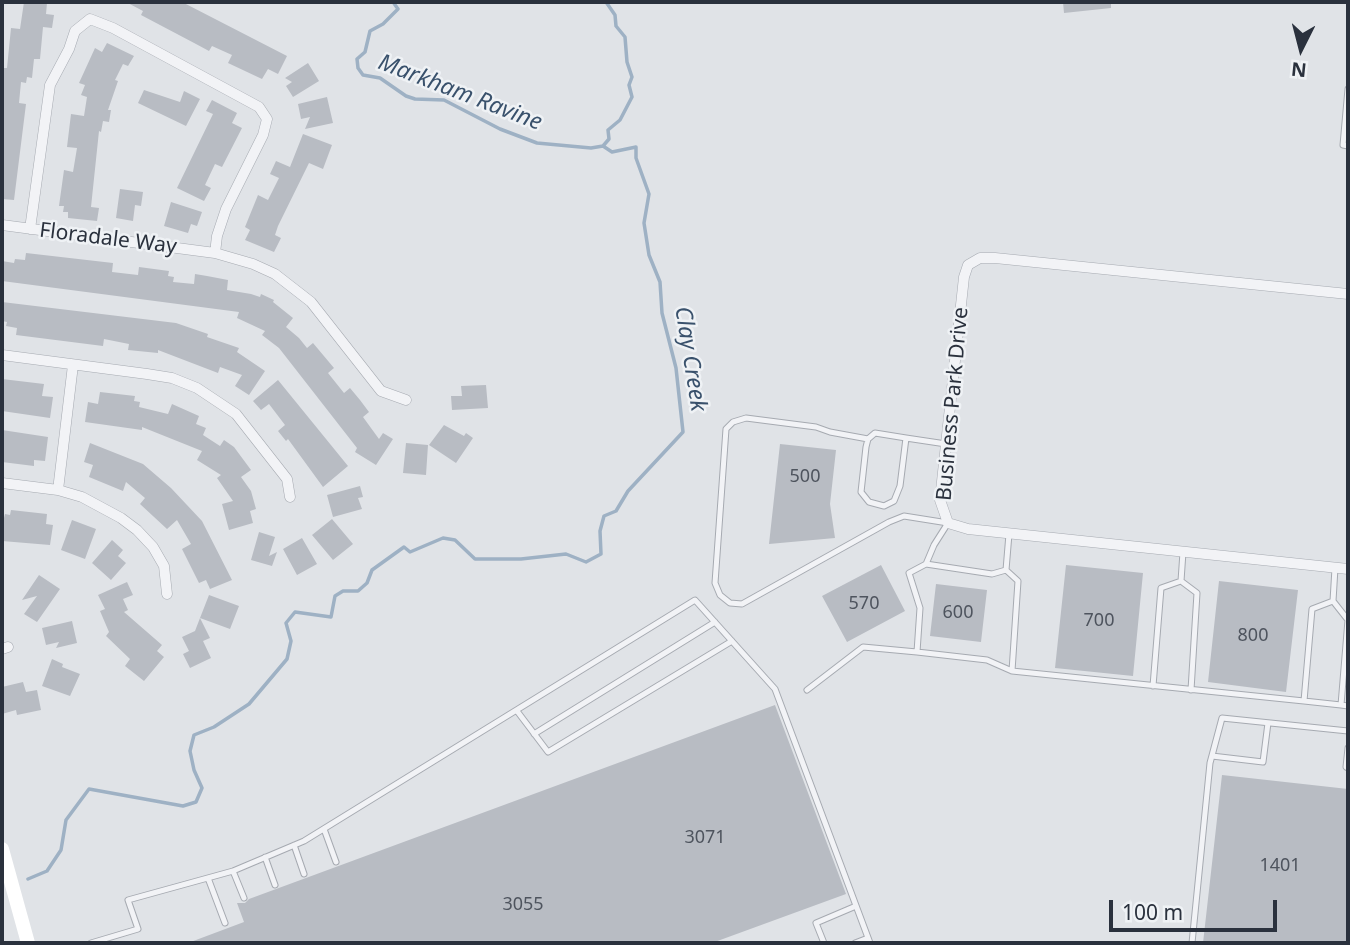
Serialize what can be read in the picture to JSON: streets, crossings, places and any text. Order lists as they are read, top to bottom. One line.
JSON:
{"streets":{"street":["Floradale Way","Business Park Drive"]},"water":["Markham Ravine","Clay Creek"],"house_numbers":["500","570","600","700","800","3071","1401","3055"],"scale_bar":"100 m","north":"bottom"}
